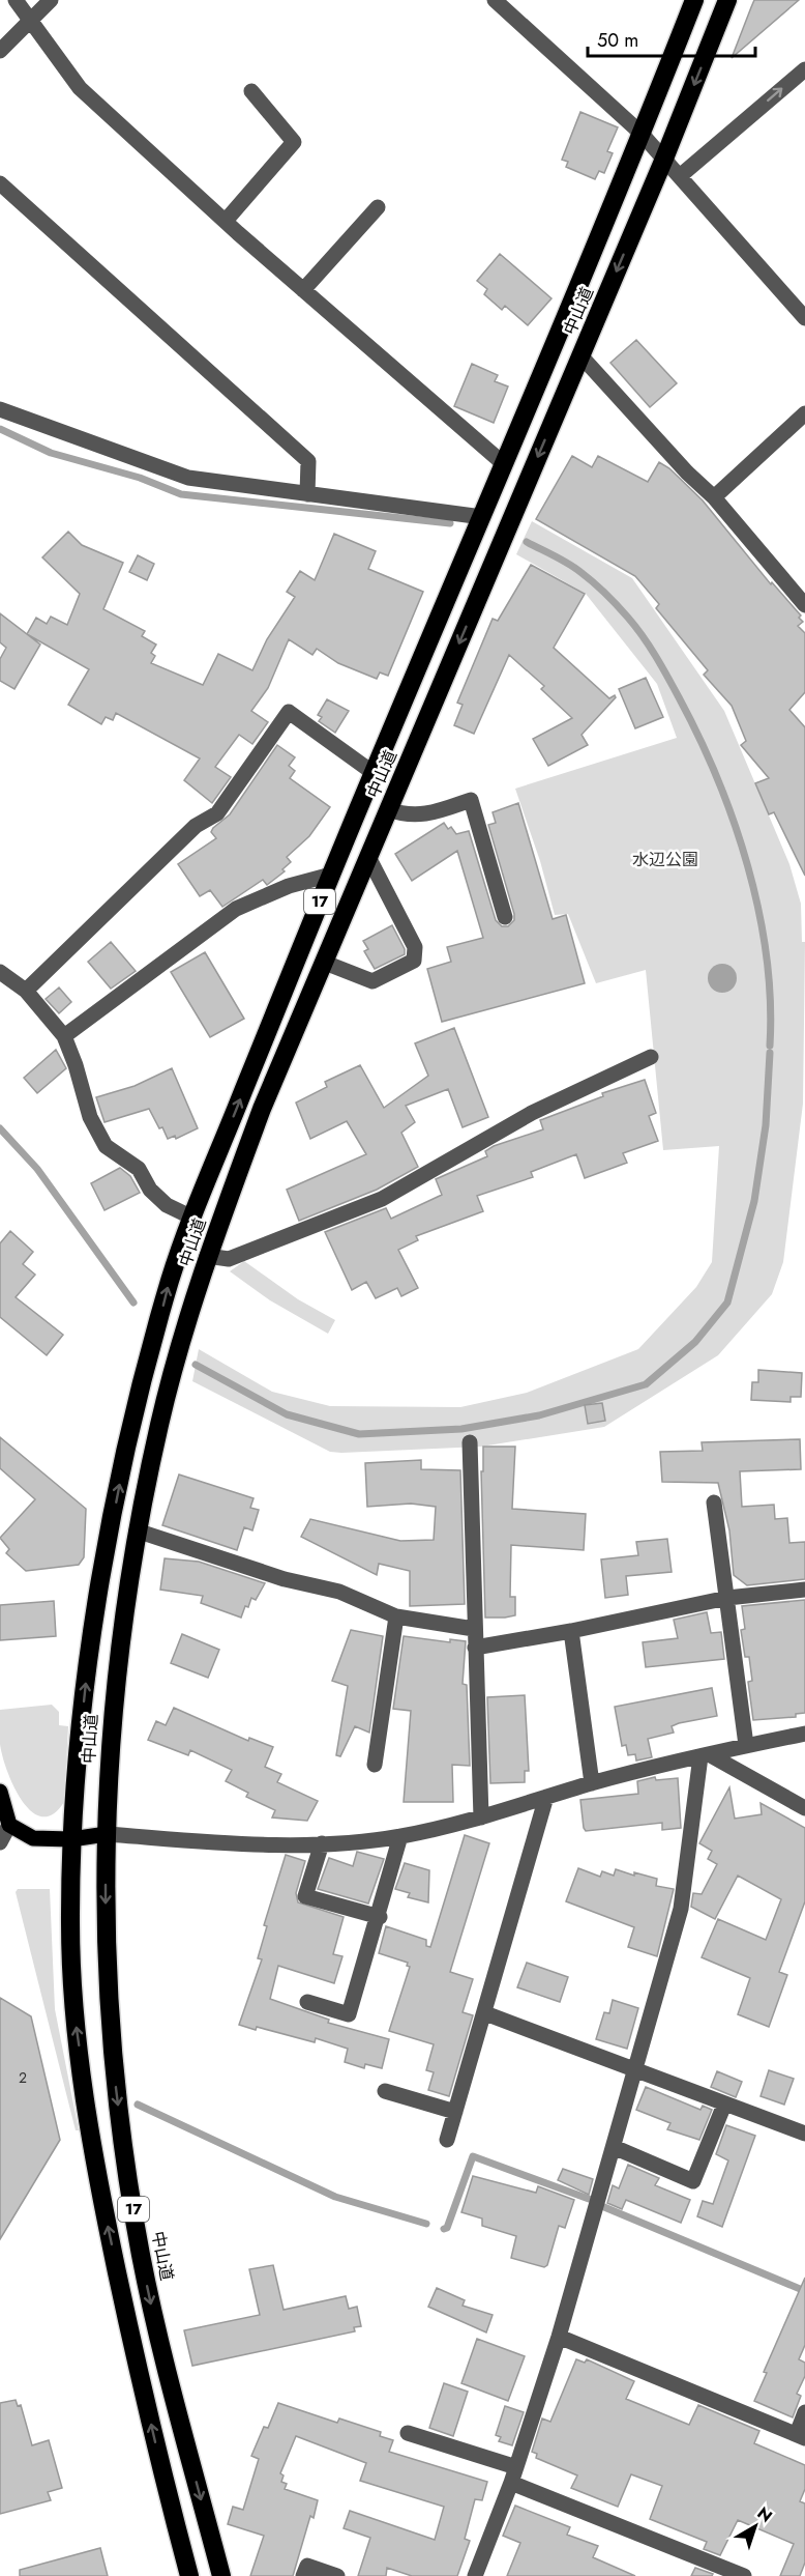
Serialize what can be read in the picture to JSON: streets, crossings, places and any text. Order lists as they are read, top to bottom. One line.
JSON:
{"streets":{"highway":["中山道","17"]},"parks":["水辺公園"],"house_numbers":["2"],"scale_bar":"50 m","north":"top right"}
